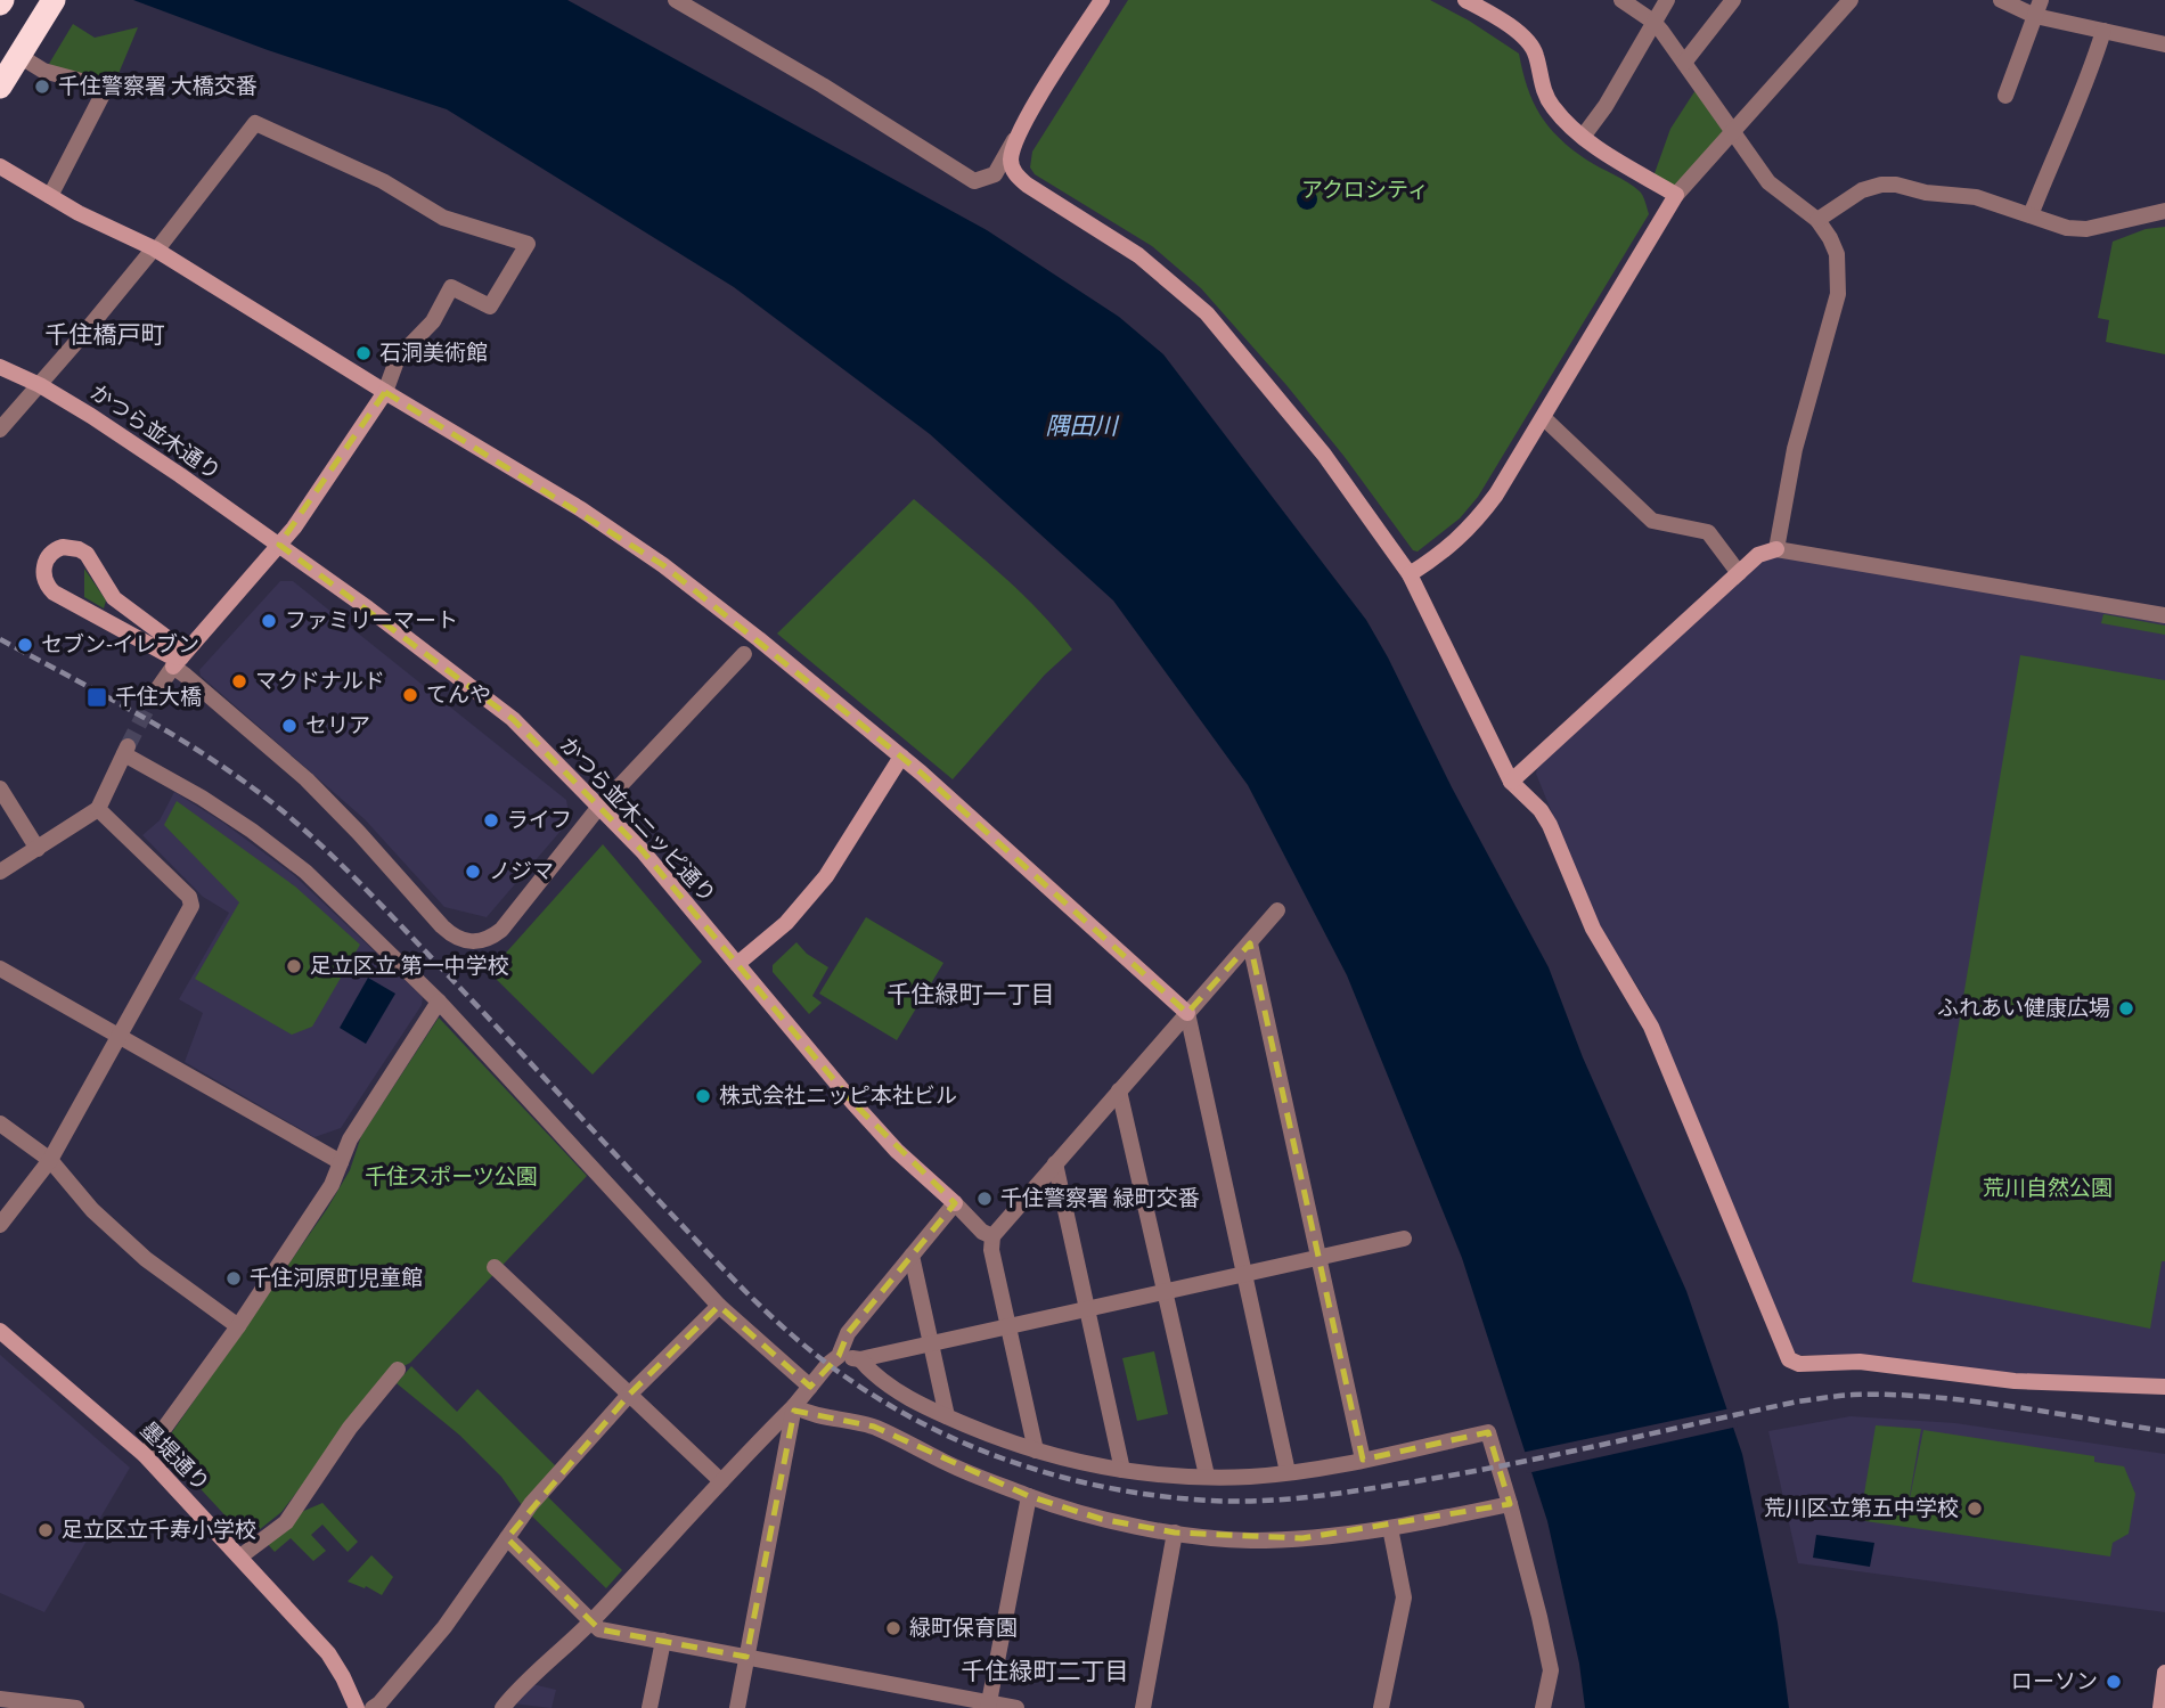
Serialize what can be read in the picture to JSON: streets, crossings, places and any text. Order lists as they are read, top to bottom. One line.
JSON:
{"streets":{"street":["かつら並木通り","かつら並木ニッピ通り","墨堤通り"]},"crossings":[["かつら並木通り","かつら並木ニッピ通り"]],"districts":["千住橋戸町","千住緑町一丁目","千住緑町二丁目"],"water":["隅田川"],"parks":["アクロシティ","千住スポーツ公園","荒川自然公園"],"places":{"other":["千住警察署 大橋交番","石洞美術館","ファミリーマート","セブン-イレブン","マクドナルド","てんや","セリア","ライフ","ノジマ","足立区立 第一中学校","ふれあい健康広場","株式会社ニッピ本社ビル","千住警察署 緑町交番","千住河原町児童館","荒川区立第五中学校","足立区立千寿小学校","緑町保育園","ローソン"],"transit":["千住大橋"]}}
